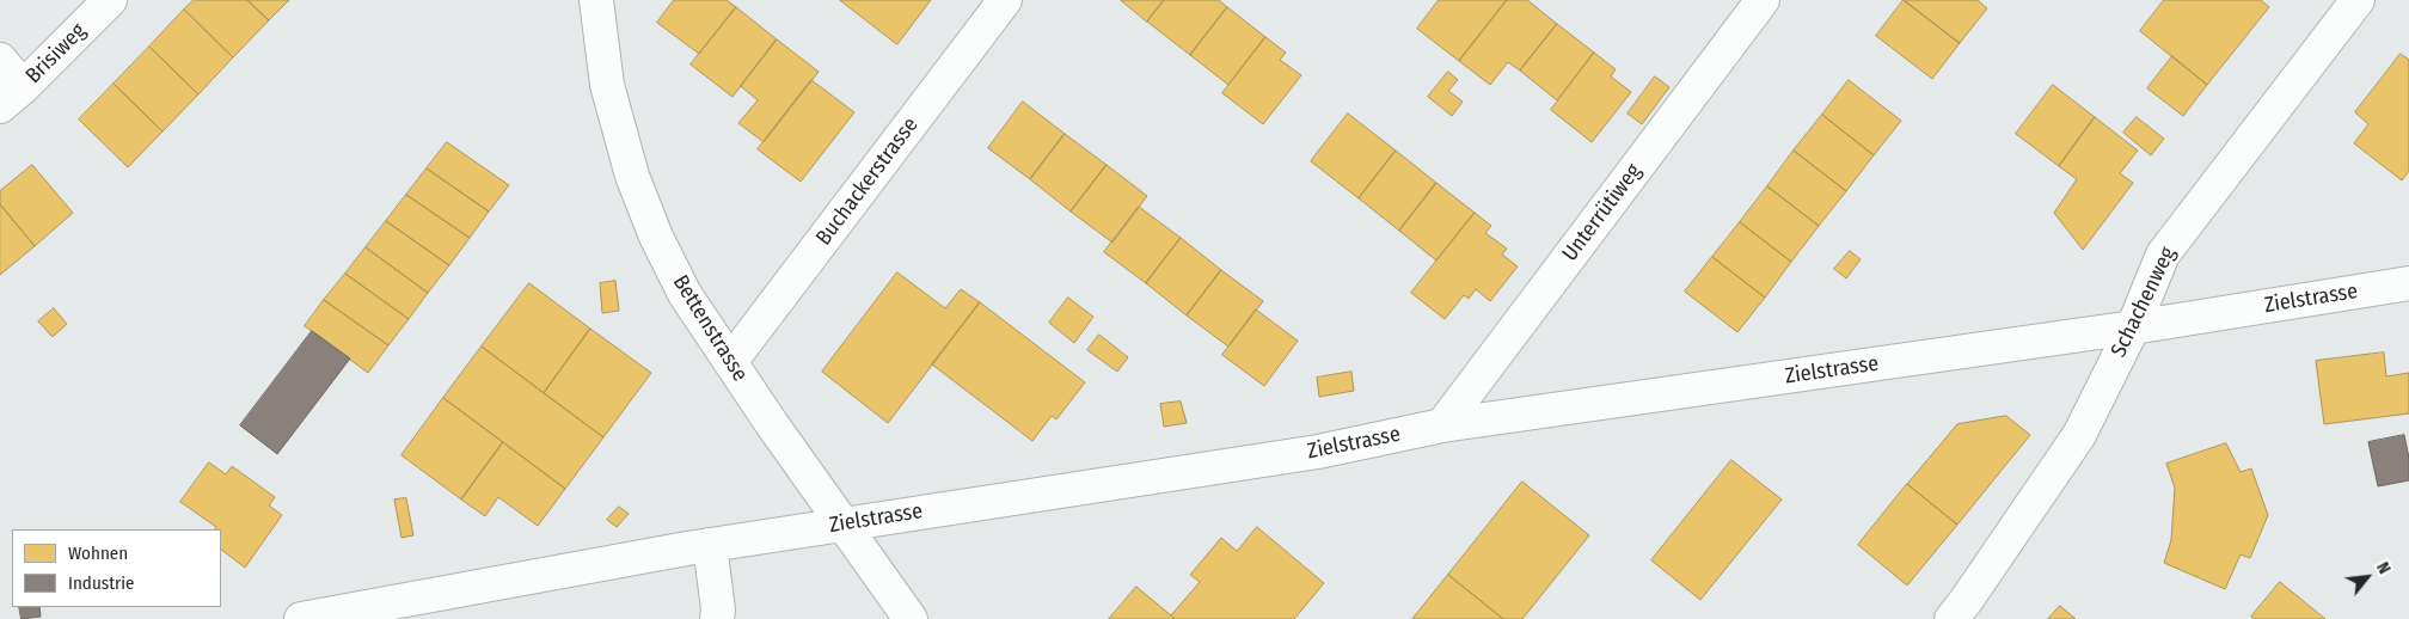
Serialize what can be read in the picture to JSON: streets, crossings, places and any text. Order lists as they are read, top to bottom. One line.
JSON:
{"streets":{"street":["Brisiweg","Buchackerstrasse","Unterrütiweg","Zielstrasse","Schachenweg","Bettenstrasse"]},"crossings":[["Buchackerstrasse","Bettenstrasse"],["Unterrütiweg","Zielstrasse"],["Zielstrasse","Schachenweg"],["Zielstrasse","Bettenstrasse"]],"legend":["Wohnen","Industrie"],"north":"top right"}
